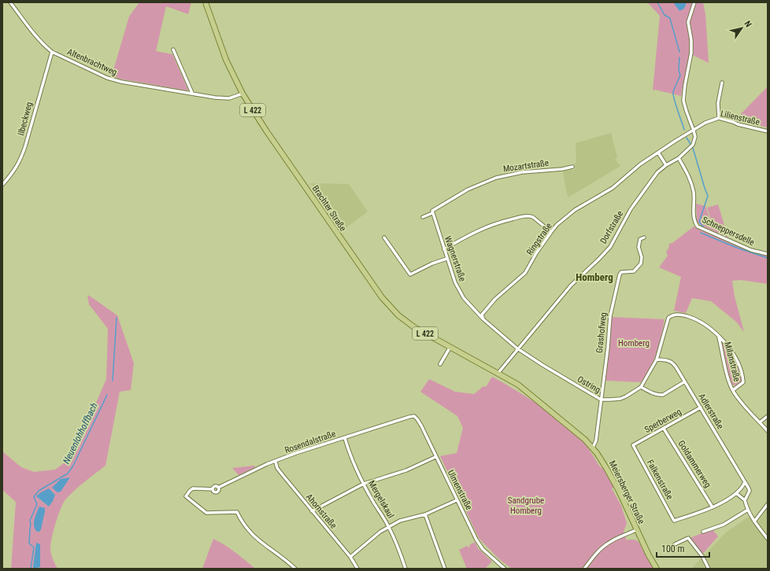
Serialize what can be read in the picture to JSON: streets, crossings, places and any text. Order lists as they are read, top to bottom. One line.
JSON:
{"streets":{"main road":["L 422","Brachter Straße","Meiersberger Straße"],"street":["Altenbrachtweg","Lilienstraße","Ilbeckweg","Mozartstraße","Dorfstraße","Schneppersdelle","Ringstraße","Wagnerstraße","Grashofweg","Milanstraße","Ostring","Adlerstraße","Sperberweg","Rosendalstraße","Goldammerweg","Falkenstraße","Ulmenstraße","Mergelskaul","Ahornstraße"]},"crossings":[["Altenbrachtweg","Ilbeckweg"],["Altenbrachtweg","Brachter Straße"],["Lilienstraße","Dorfstraße"],["Lilienstraße","Ringstraße"],["Mozartstraße","Wagnerstraße"],["Brachter Straße","Dorfstraße"],["Brachter Straße","Meiersberger Straße"],["Dorfstraße","Schneppersdelle"],["Dorfstraße","Ringstraße"],["Dorfstraße","Ostring"],["Dorfstraße","Meiersberger Straße"],["Ringstraße","Wagnerstraße"],["Grashofweg","Ostring"],["Grashofweg","Meiersberger Straße"],["Milanstraße","Ostring"],["Ostring","Adlerstraße"],["Adlerstraße","Sperberweg"],["Sperberweg","Goldammerweg"],["Sperberweg","Falkenstraße"],["Rosendalstraße","Ulmenstraße"],["Rosendalstraße","Mergelskaul"],["Rosendalstraße","Ahornstraße"],["Goldammerweg","Falkenstraße"]],"districts":["Homberg"],"water":["Neuenlohhoffbach"],"parks":["Homberg","Sandgrube Homberg"],"scale_bar":"100 m","north":"top right"}
